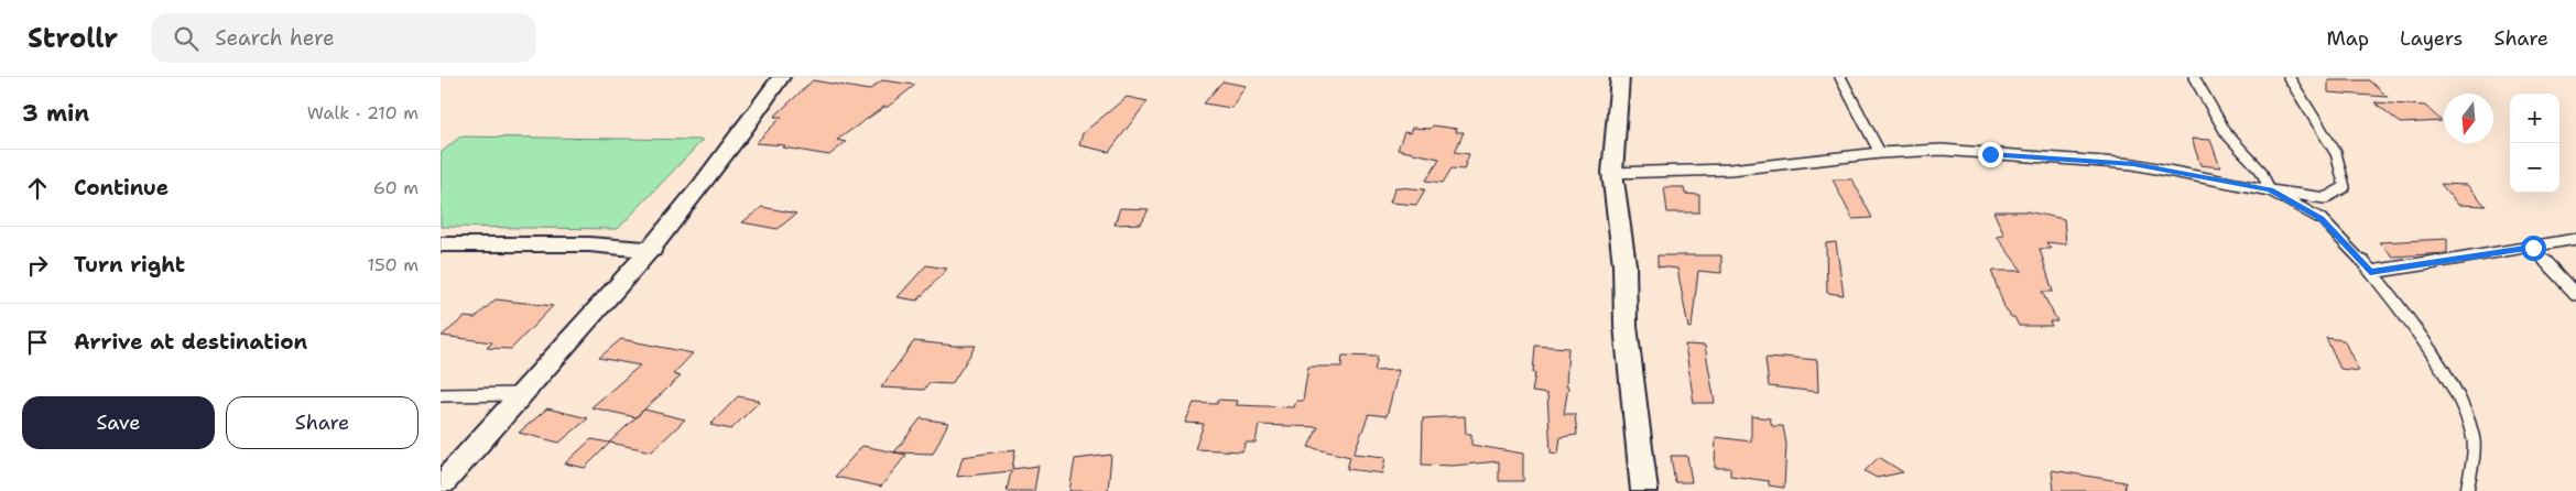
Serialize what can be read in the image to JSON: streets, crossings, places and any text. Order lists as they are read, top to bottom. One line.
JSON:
{"north":"bottom","page":{"header":"Strollr","search":"Search here","nav":["Map","Layers","Share"],"heading":["3 min","Walk · 210 m"],"map_buttons":["+","−"],"list":[["Continue","60 m"],["Turn right","150 m"],"Arrive at destination"],"buttons":["Save","Share"]}}
